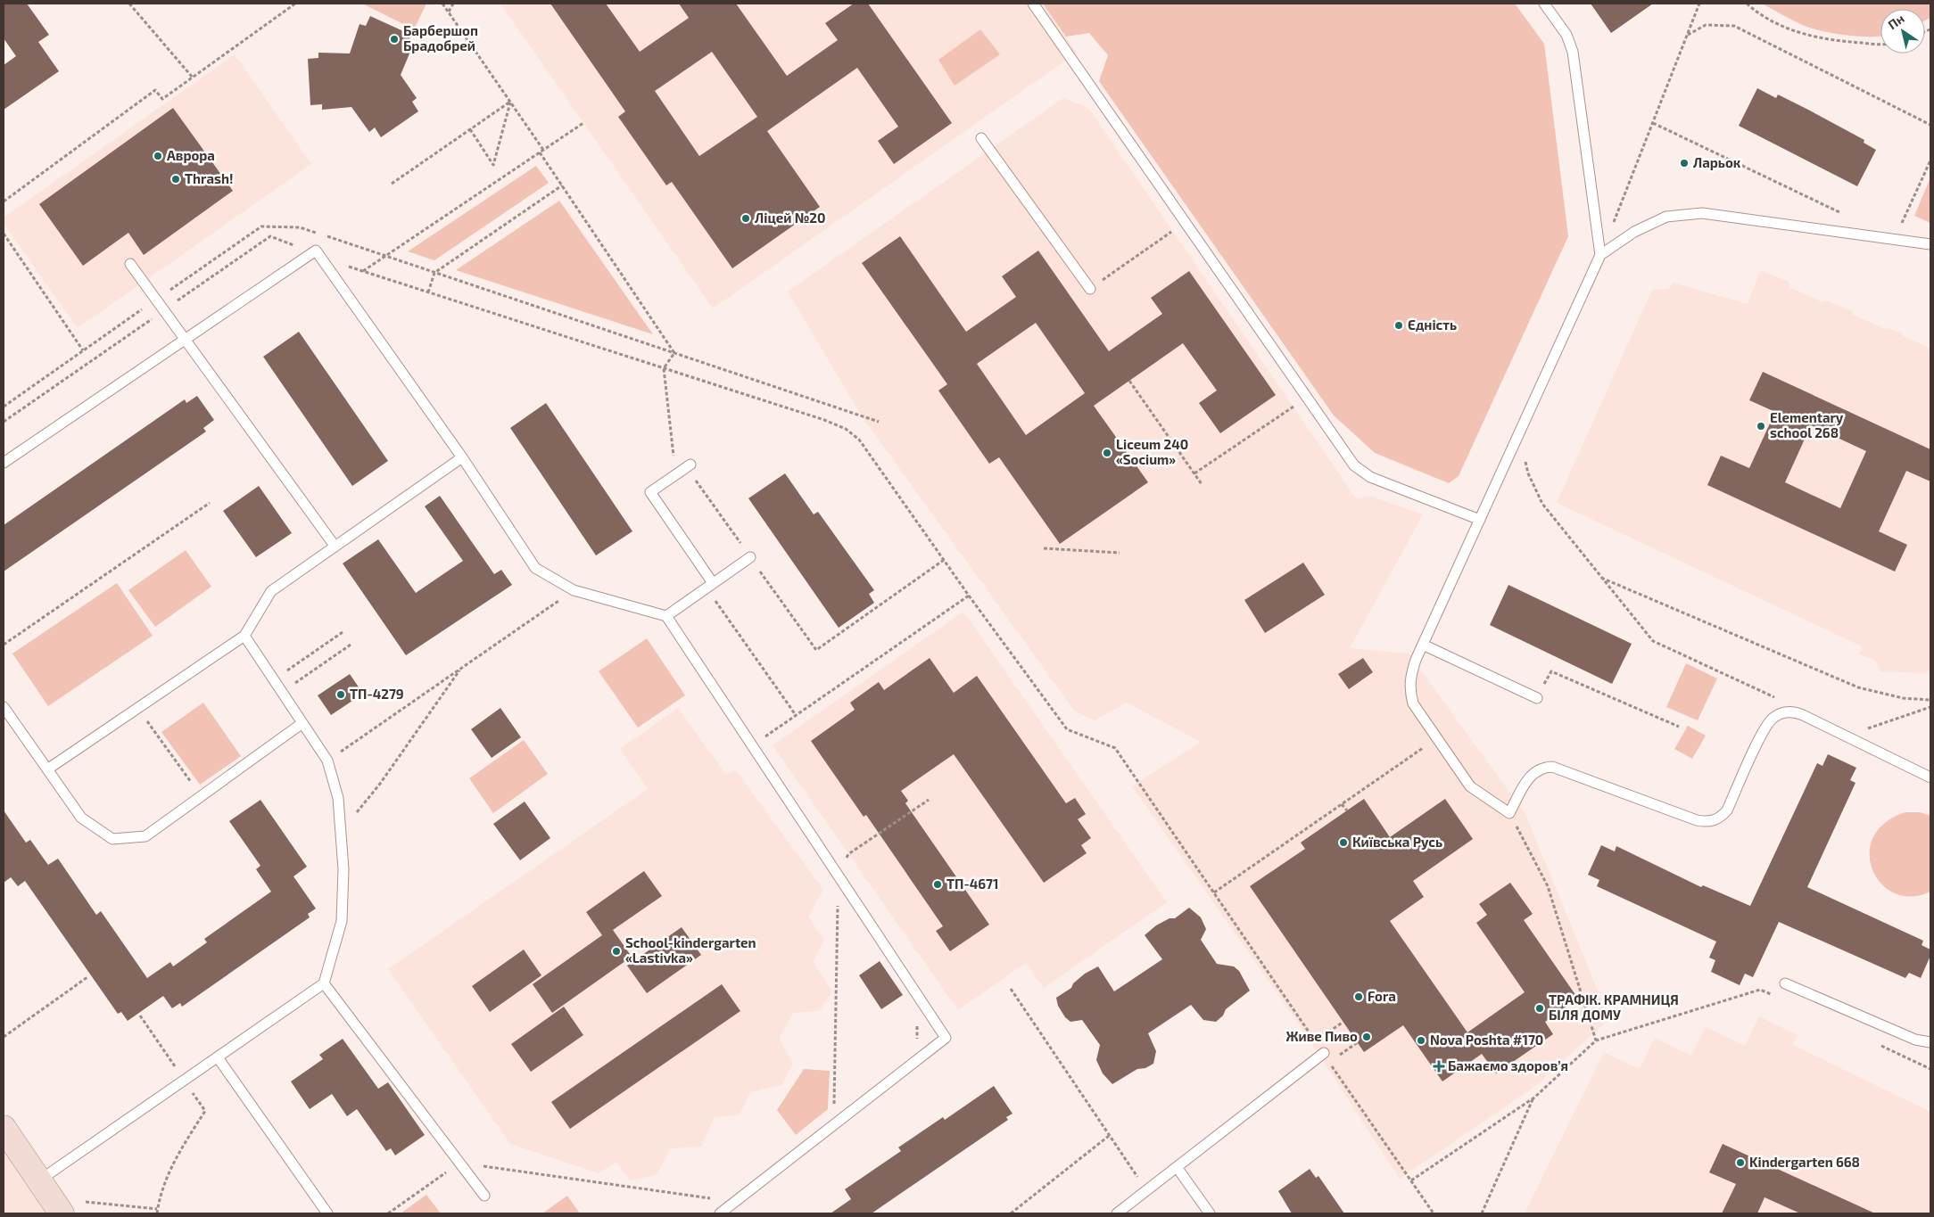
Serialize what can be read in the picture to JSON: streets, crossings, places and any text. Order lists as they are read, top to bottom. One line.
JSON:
{"places":{"other":["Барбершоп Брадобрей","Аврора","Ларьок","Thrash!","Ліцей №20","Єдність","Elementary school 268","Liceum 240 «Socium»","ТП-4279","Київська Русь","ТП-4671","School-kindergarten «Lastivka»","Fora","ТРАФІК. КРАМНИЦЯ БІЛЯ ДОМУ","Живе Пиво","Nova Poshta #170","Kindergarten 668"],"health":["Бажаємо здоровʼя"]},"north":"top left"}
